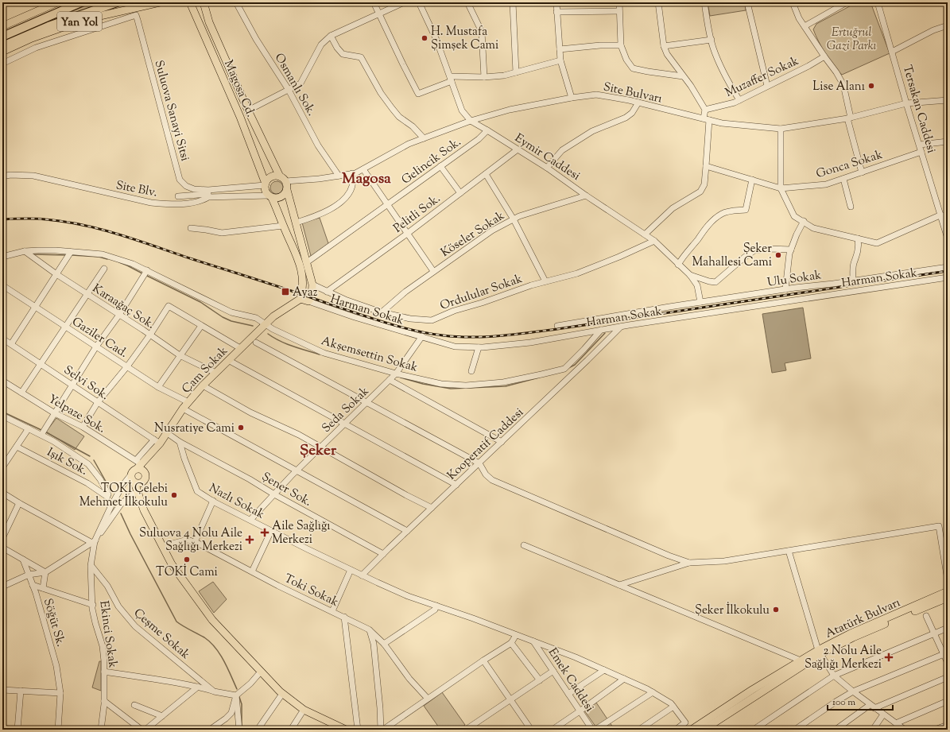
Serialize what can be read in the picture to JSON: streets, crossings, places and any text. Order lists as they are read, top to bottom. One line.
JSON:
{"streets":{"main road":["Yan Yol","Magosa Cd.","Çam Sokak","Atatürk Bulvarı"],"street":["Muzaffer Sokak","Osmanlı Sok.","Site Bulvarı","Tersakan Caddesi","Suluova Sanayi Sitsi","Eymir Caddesi","Gelincik Sok.","Gonca Sokak","Site Blv.","Pelitli Sok.","Köseler Sokak","Harman Sokak","Ulu Sokak","Ordulular Sokak","Karaağaç Sok.","Gaziler Cad.","Akşemsettin Sokak","Selvi Sok.","Seda Sokak","Yelpaze Sok.","Kooperatif Caddesi","Işık Sok.","Şener Sok.","Nazlı Sokak","Toki Sokak","Söğüt Sk.","Çeşme Sokak","Ekinci Sokak","Emek Caddesi"]},"crossings":[["Osmanlı Sok.","Site Bulvarı"],["Magosa Cd.","Site Bulvarı"],["Magosa Cd.","Site Blv."],["Site Bulvarı","Tersakan Caddesi"],["Site Bulvarı","Eymir Caddesi"],["Site Bulvarı","Site Blv."],["Tersakan Caddesi","Gonca Sokak"],["Suluova Sanayi Sitsi","Site Blv."],["Eymir Caddesi","Gelincik Sok."],["Eymir Caddesi","Pelitli Sok."],["Eymir Caddesi","Köseler Sokak"],["Eymir Caddesi","Ulu Sokak"],["Eymir Caddesi","Ordulular Sokak"],["Pelitli Sok.","Ordulular Sokak"],["Köseler Sokak","Ordulular Sokak"],["Harman Sokak","Akşemsettin Sokak"],["Harman Sokak","Seda Sokak"],["Harman Sokak","Kooperatif Caddesi"],["Karaağaç Sok.","Akşemsettin Sokak"],["Karaağaç Sok.","Çam Sokak"],["Gaziler Cad.","Çam Sokak"],["Akşemsettin Sokak","Çam Sokak"],["Akşemsettin Sokak","Seda Sokak"],["Çam Sokak","Selvi Sok."],["Çam Sokak","Yelpaze Sok."],["Seda Sokak","Şener Sok."],["Seda Sokak","Nazlı Sokak"],["Kooperatif Caddesi","Şener Sok."],["Kooperatif Caddesi","Nazlı Sokak"],["Şener Sok.","Nazlı Sokak"],["Nazlı Sokak","Emek Caddesi"],["Çeşme Sokak","Ekinci Sokak"]],"districts":["Magosa","Şeker"],"parks":["Ertuğrul Gazi Parkı"],"places":{"other":["H. Mustafa Şimşek Cami","Lise Alanı","Şeker Mahallesi Cami","Nusratiye Cami","TOKİ Çelebi Mehmet İlkokulu","TOKİ Cami","Şeker İlkokulu"],"transit":["Ayaz"],"health":["Aile Sağlığı Merkezi","Suluova 4 Nolu Aile Sağlığı Merkezi","2 Nolu Aile Sağlığı Merkezi"]},"scale_bar":"100 m"}
